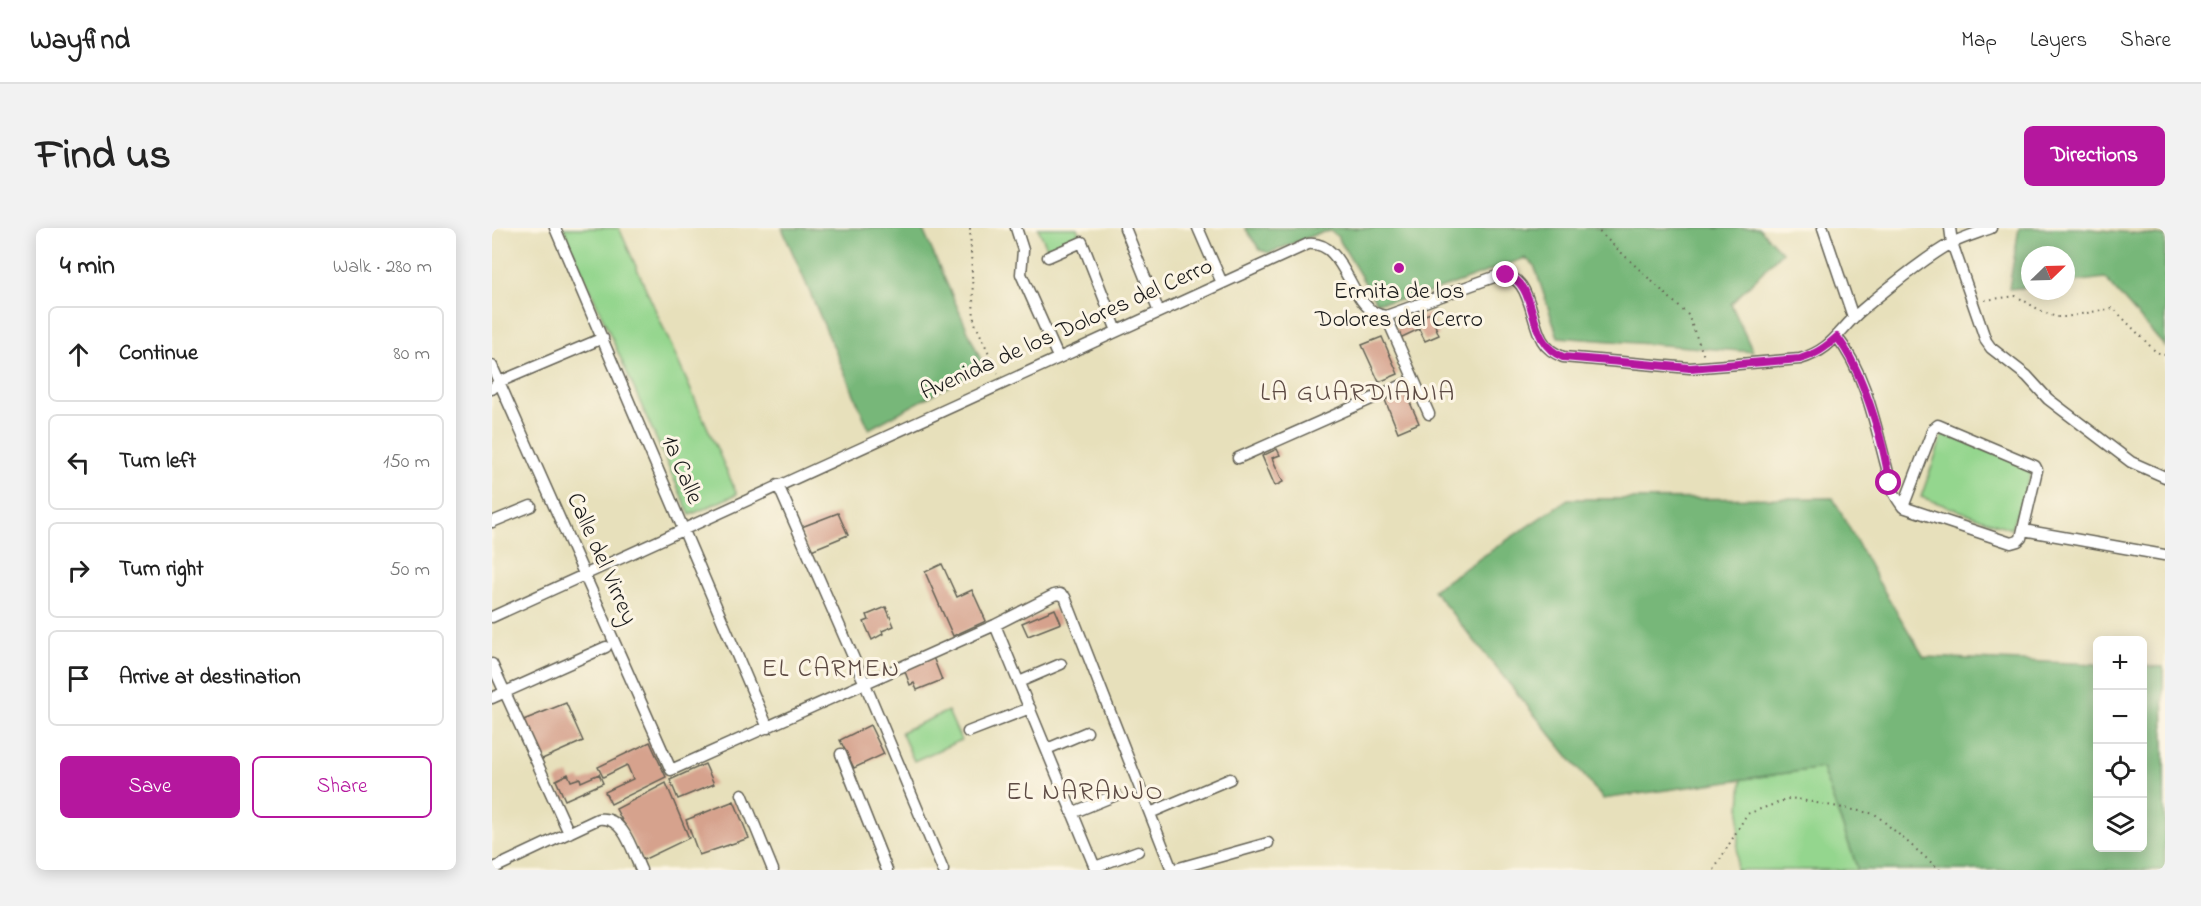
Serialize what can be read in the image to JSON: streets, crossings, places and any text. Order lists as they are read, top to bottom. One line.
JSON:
{"streets":{"street":["Avenida de los Dolores del Cerro","1a Calle","Calle del Virrey"]},"crossings":[["Avenida de los Dolores del Cerro","1a Calle"],["Avenida de los Dolores del Cerro","Calle del Virrey"],["1a Calle","Calle del Virrey"]],"districts":["LA GUARDIANIA","EL CARMEN","EL NARANJO"],"places":["Ermita de los Dolores del Cerro"],"north":"top right","page":{"header":"Wayfind","nav":["Map","Layers","Share"],"title":"Find us","buttons":["Directions",["Save","Share"]],"heading":["4 min","Walk · 280 m"],"list":[["Continue","80 m"],["Turn left","150 m"],["Turn right","50 m"],"Arrive at destination"],"map_buttons":["+","−"]}}
